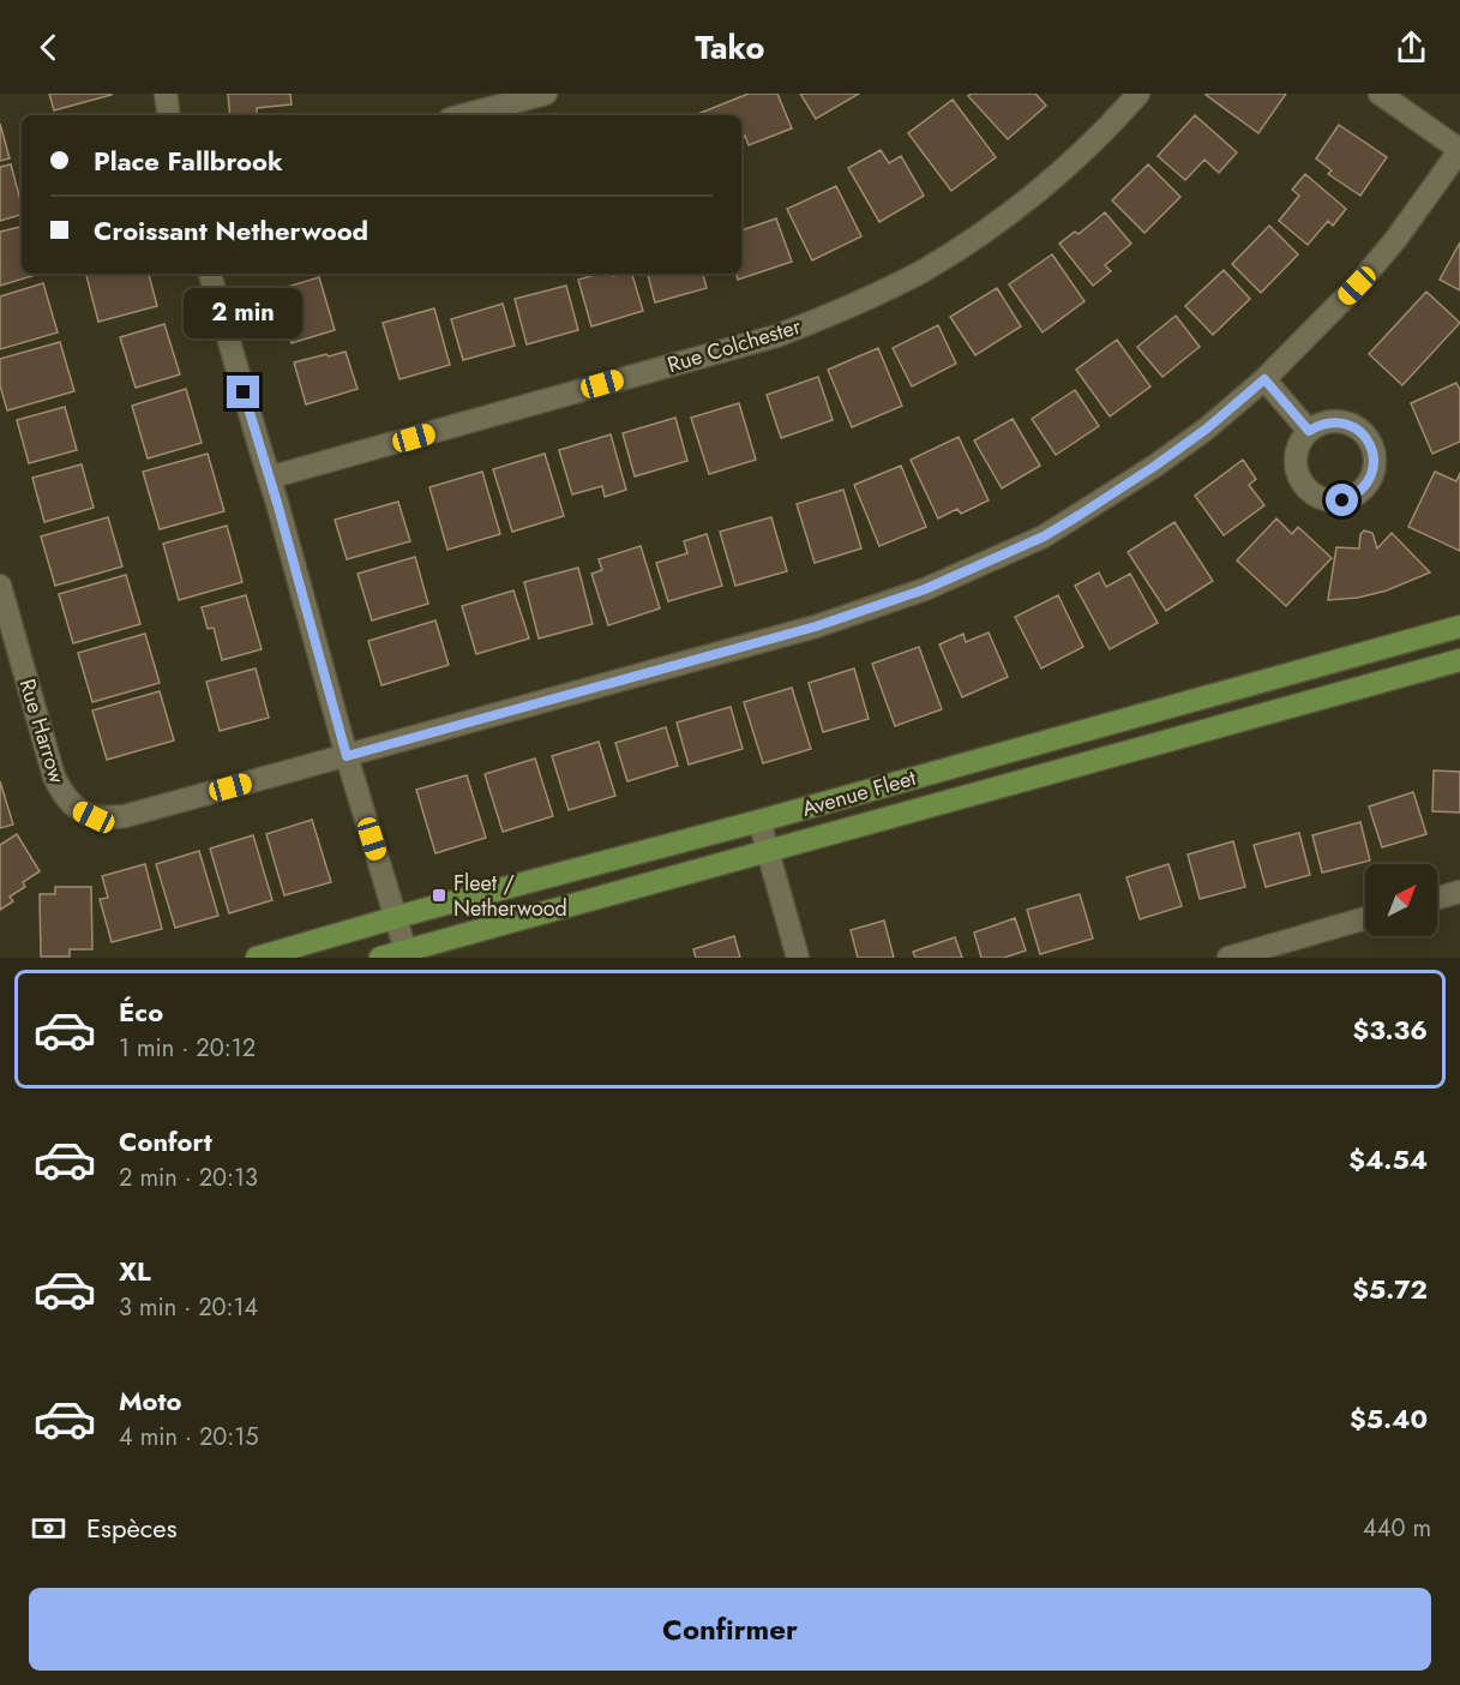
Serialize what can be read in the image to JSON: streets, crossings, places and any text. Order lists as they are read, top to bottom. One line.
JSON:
{"streets":{"main road":["Avenue Fleet"],"street":["Rue Colchester","Rue Harrow"]},"places":{"transit":["Fleet / Netherwood"]},"north":"top right","page":{"header":"Tako","banner":["Place Fallbrook","Croissant Netherwood"],"bubble":"2 min","list":[{"name":"Éco","note":"1 min · 20:12","value":"$3.36"},{"name":"Confort","note":"2 min · 20:13","value":"$4.54"},{"name":"XL","note":"3 min · 20:14","value":"$5.72"},{"name":"Moto","note":"4 min · 20:15","value":"$5.40"}],"pay":["Espèces","440 m"],"buttons":"Confirmer"}}
